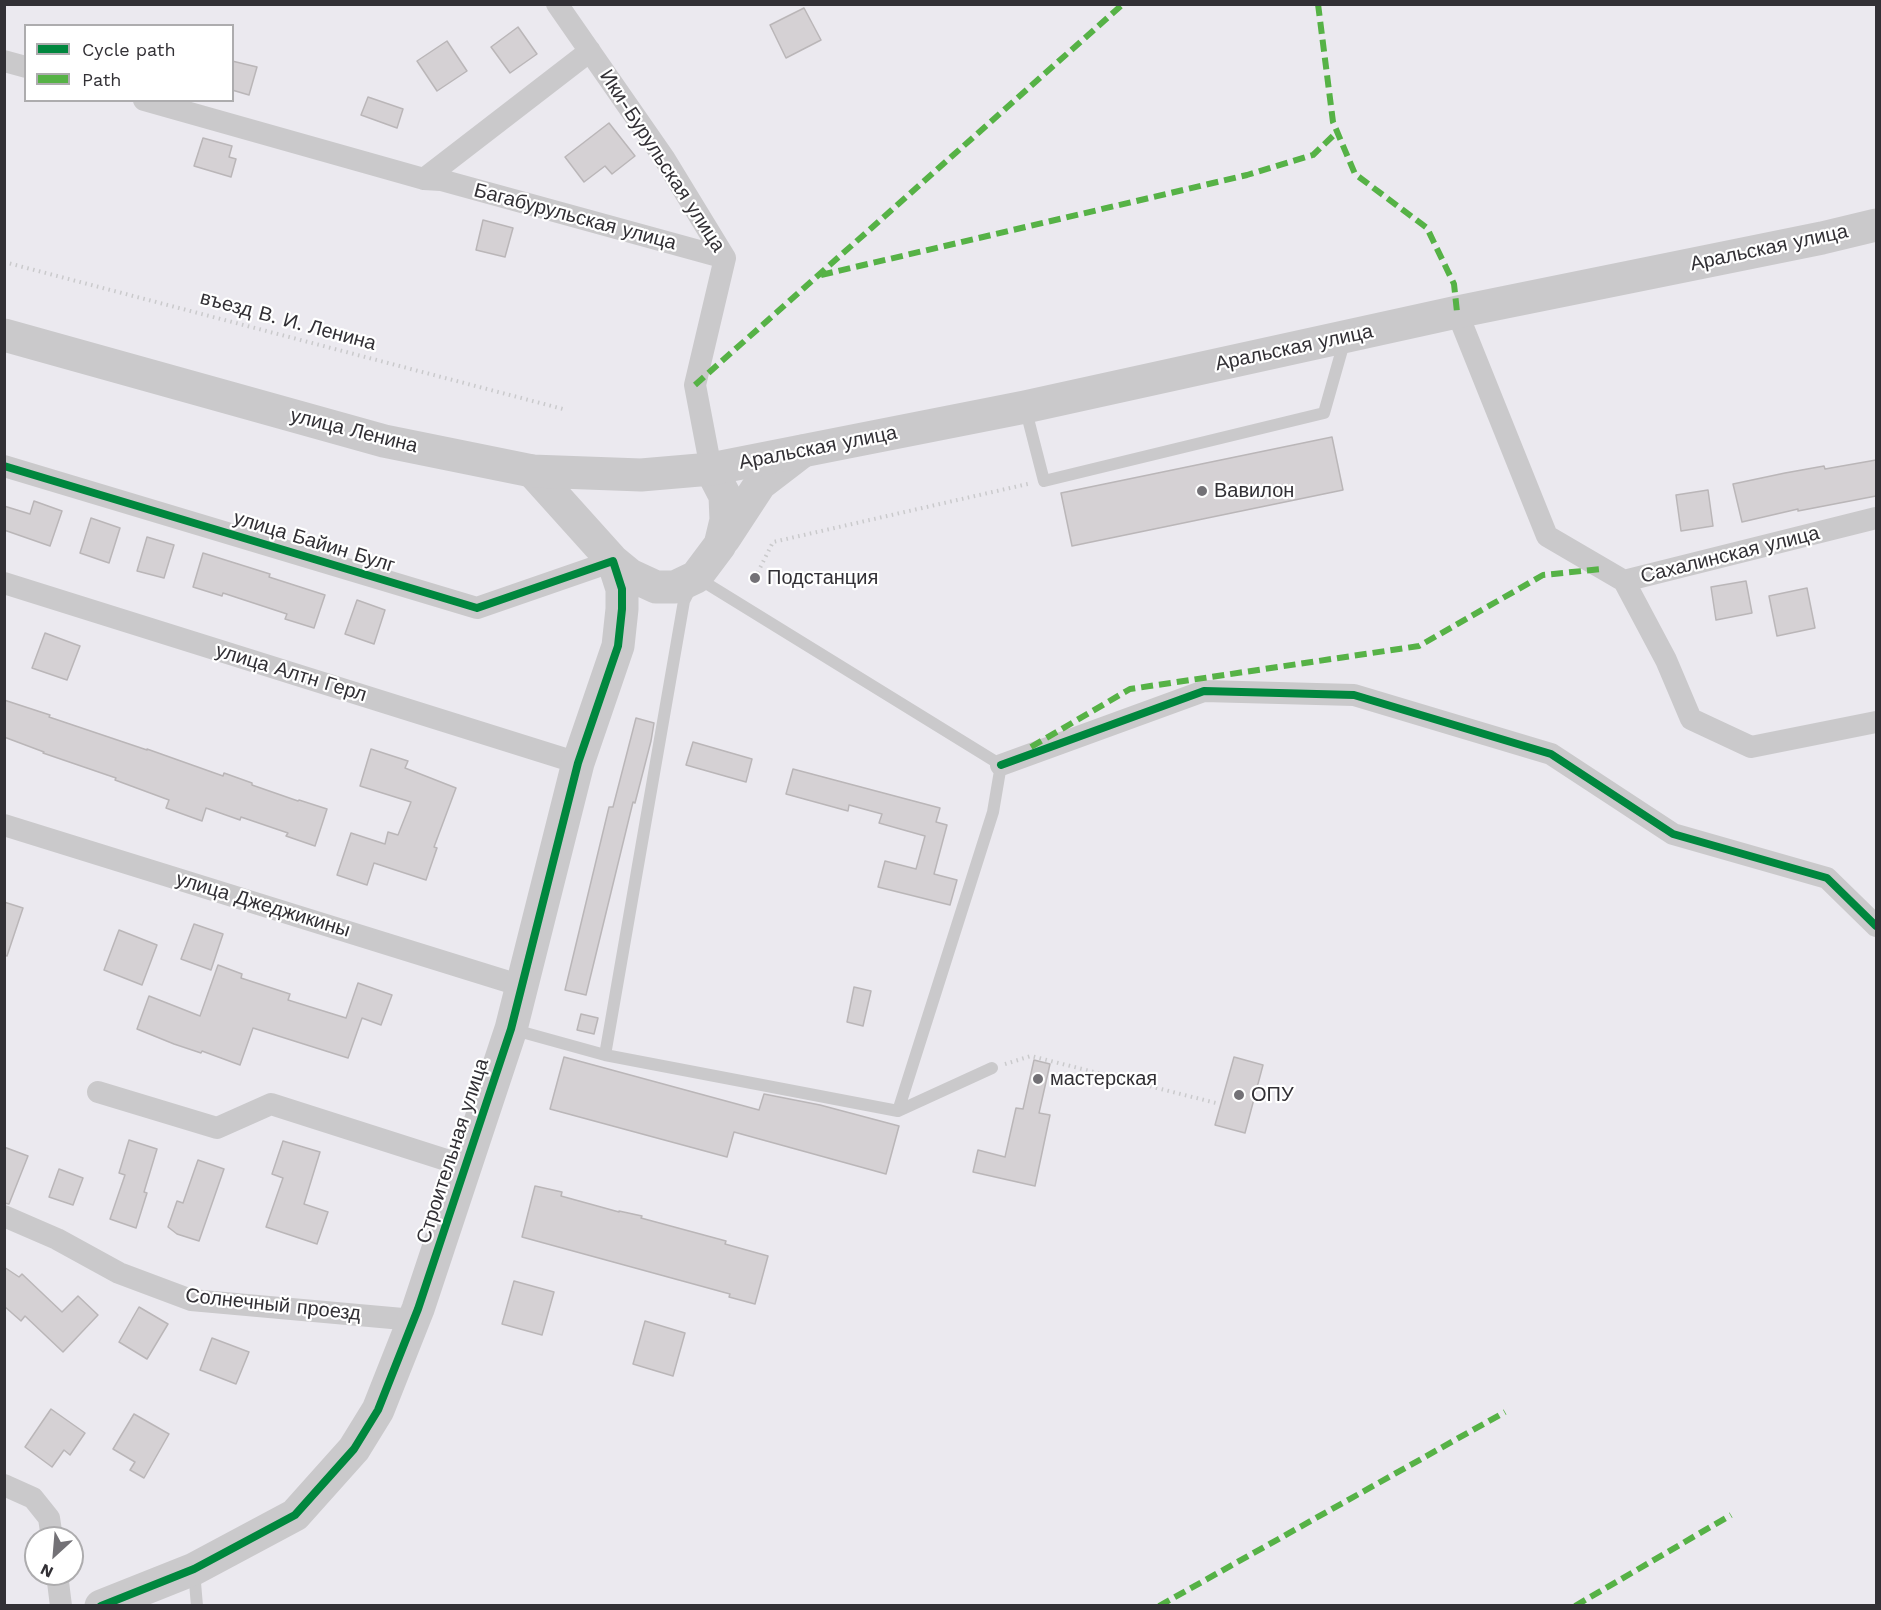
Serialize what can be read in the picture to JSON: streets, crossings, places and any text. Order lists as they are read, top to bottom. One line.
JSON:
{"streets":{"main road":["Аральская улица","улица Ленина","Строительная улица"],"street":["Ики-Бурульская улица","Багабурульская улица","улица Байин Булг","Сахалинская улица","улица Алтн Герл","улица Джеджикины","Солнечный проезд"],"path":["въезд В. И. Ленина"]},"crossings":[["Ики-Бурульская улица","Багабурульская улица"],["Ики-Бурульская улица","Аральская улица"],["Ики-Бурульская улица","улица Ленина"],["Ики-Бурульская улица","улица Байин Булг"],["Ики-Бурульская улица","Строительная улица"],["Аральская улица","улица Ленина"],["Аральская улица","улица Байин Булг"],["Аральская улица","Сахалинская улица"],["Аральская улица","Строительная улица"],["улица Ленина","улица Байин Булг"],["улица Ленина","Строительная улица"],["улица Байин Булг","Строительная улица"],["улица Алтн Герл","Строительная улица"],["улица Джеджикины","Строительная улица"],["Строительная улица","Солнечный проезд"]],"places":["Вавилон","Подстанция","мастерская","ОПУ"],"legend":["Cycle path","Path"],"north":"bottom left"}
